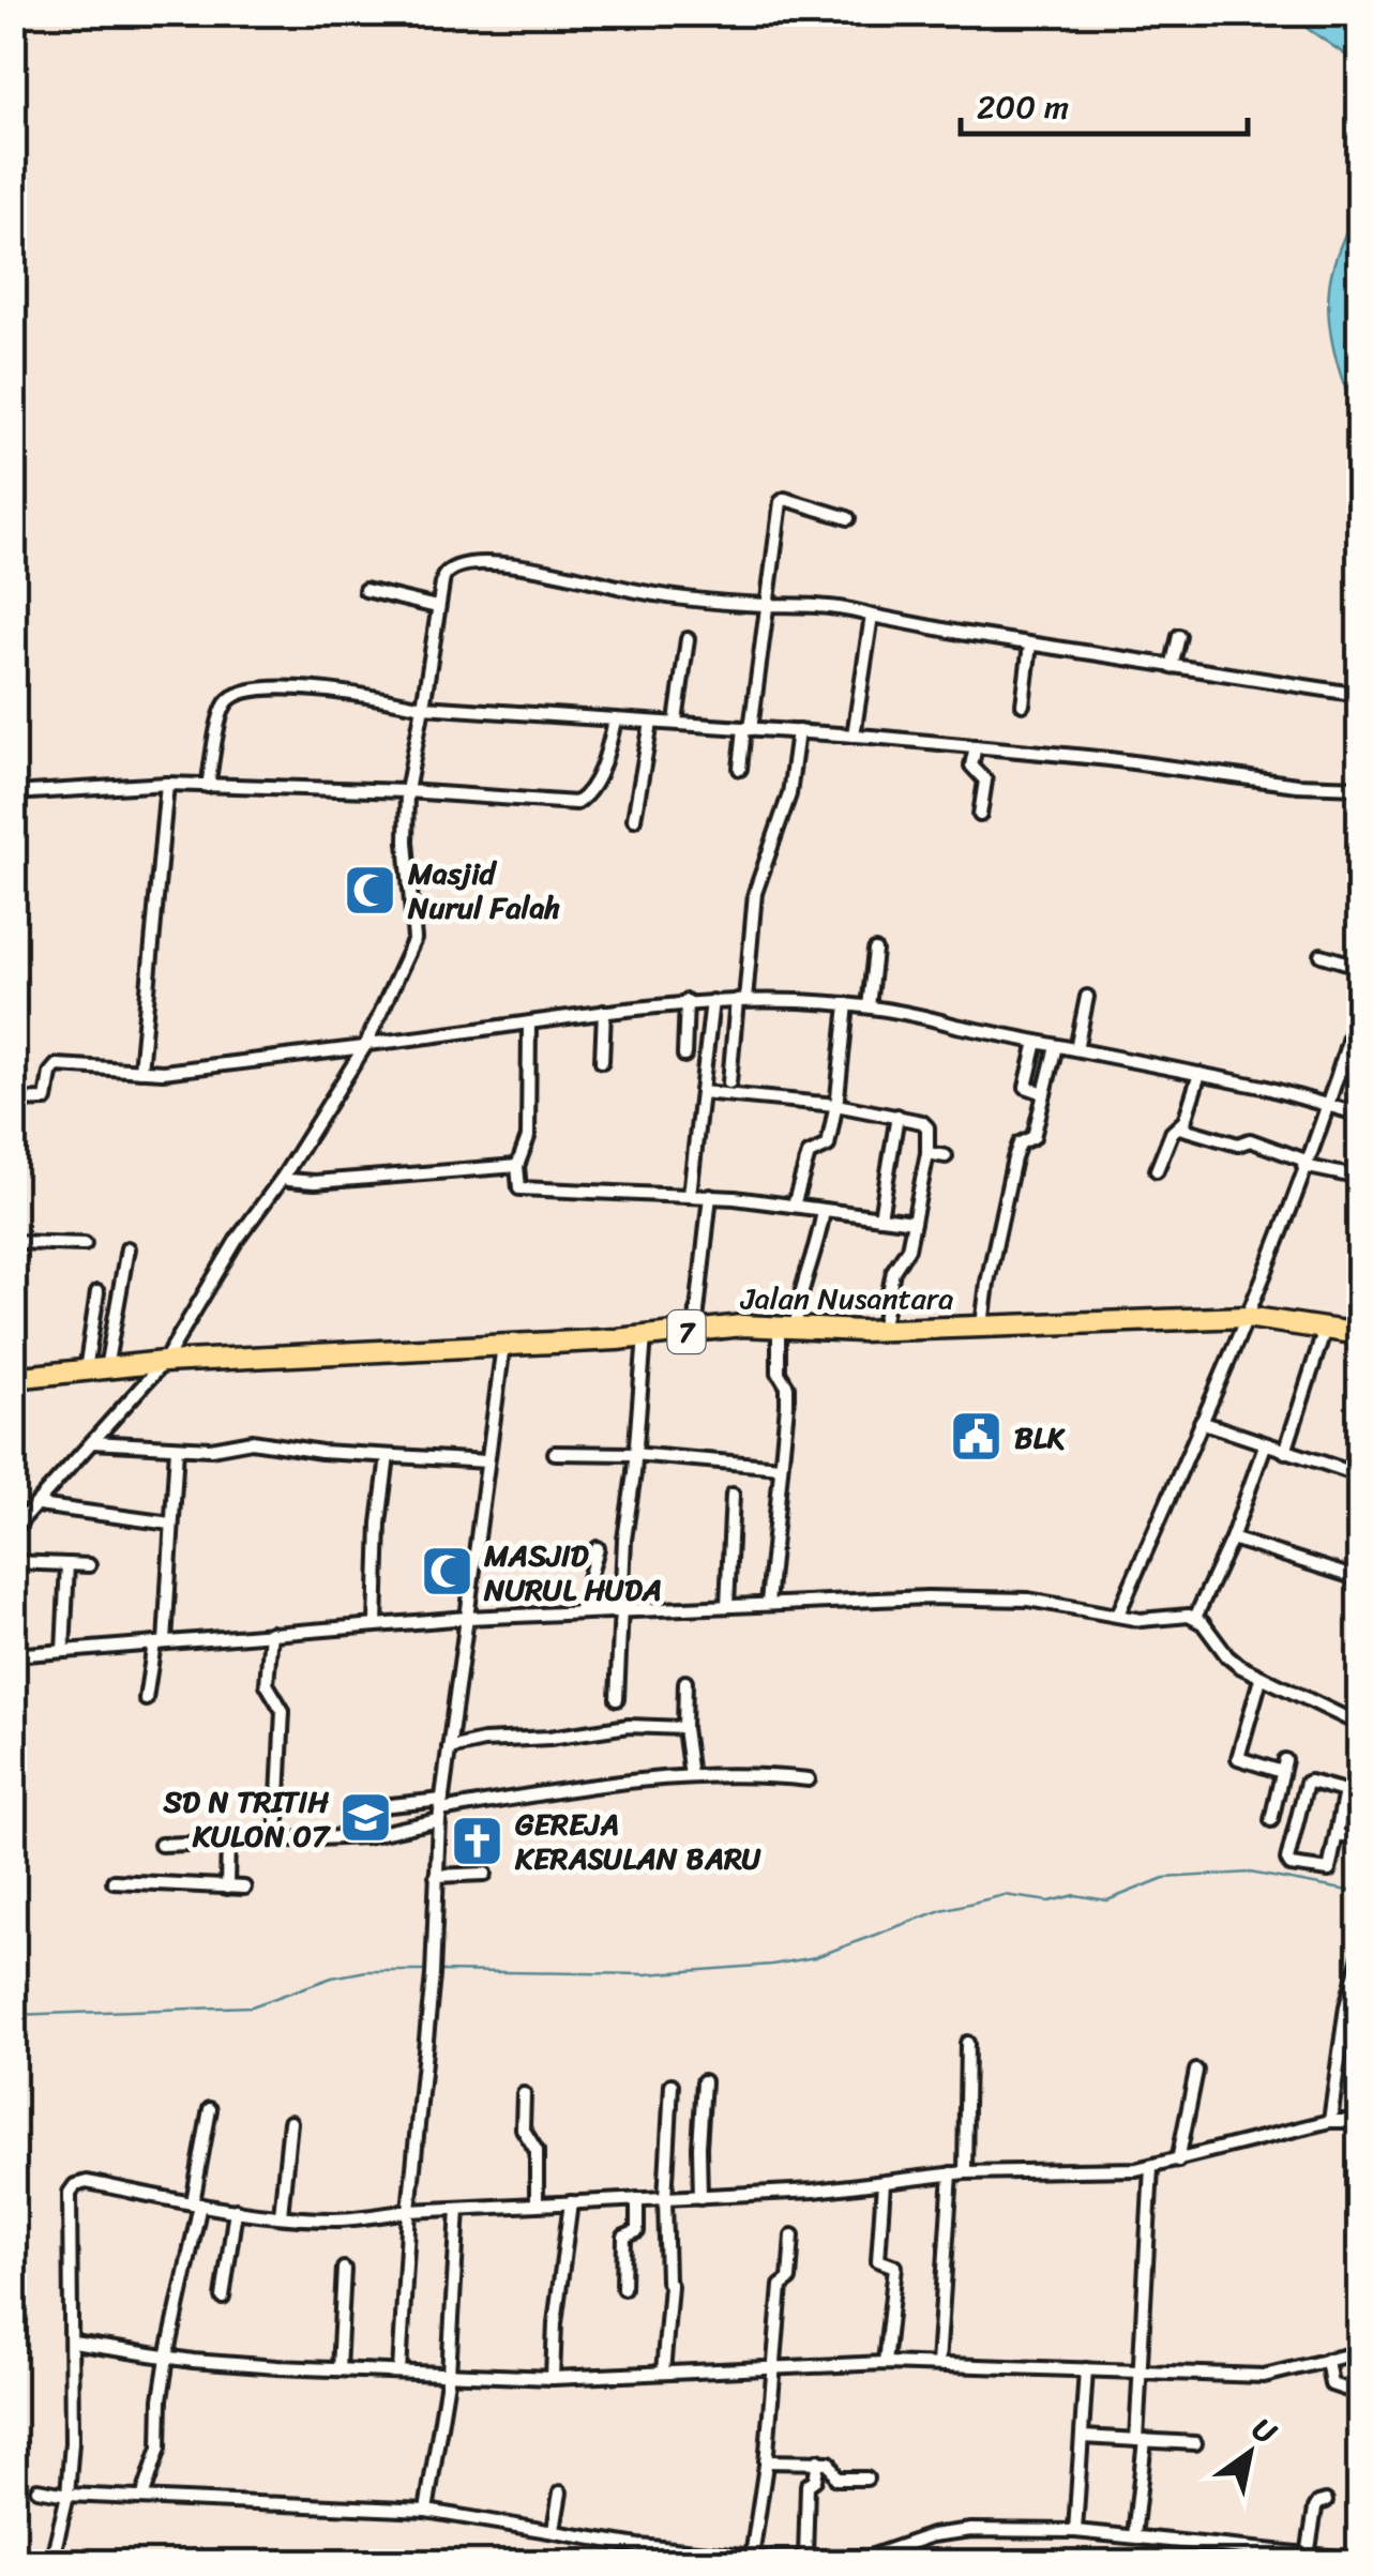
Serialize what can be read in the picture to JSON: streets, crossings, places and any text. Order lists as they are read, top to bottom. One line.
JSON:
{"streets":{"highway":["Jalan Nusantara","7"]},"places":{"mosque":["Masjid Nurul Falah","MASJID NURUL HUDA"],"public building":["BLK"],"school or university":["SD N TRITIH KULON 07"],"church":["GEREJA KERASULAN BARU"]},"scale_bar":"200 m","north":"top right"}
